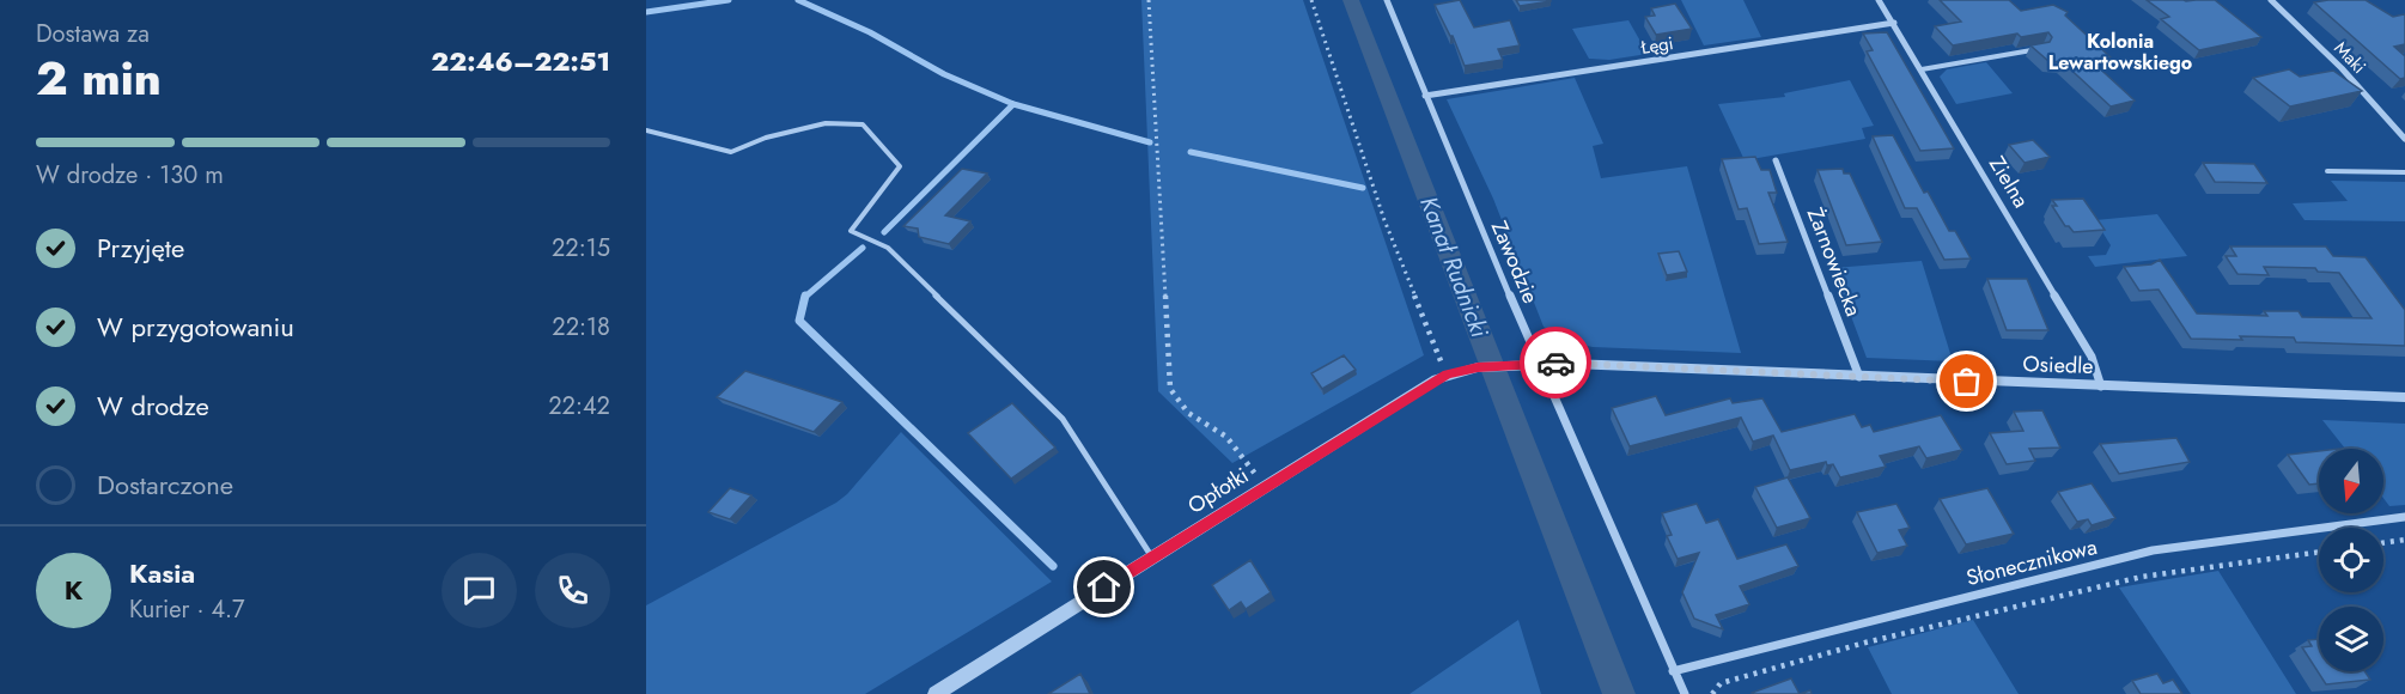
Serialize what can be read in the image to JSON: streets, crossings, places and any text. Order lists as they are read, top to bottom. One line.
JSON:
{"streets":{"street":["Łęgi","Maki","Zielna","Zawodzie","Żarnowiecka","Osiedle","Opłotki","Słonecznikowa"]},"crossings":[["Łęgi","Zielna"],["Łęgi","Zawodzie"],["Zielna","Osiedle"],["Zawodzie","Osiedle"],["Zawodzie","Opłotki"],["Zawodzie","Słonecznikowa"],["Żarnowiecka","Osiedle"],["Osiedle","Opłotki"]],"districts":["Kolonia Lewartowskiego"],"water":["Kanał Rudnicki"],"north":"bottom","page":{"heading":["2 min","Dostawa za","22:46–22:51"],"panel":["Kasia","Kurier · 4.7"],"bar":"W drodze · 130 m","list":[["Przyjęte","22:15"],["W przygotowaniu","22:18"],["W drodze","22:42"],"Dostarczone"],"round":"K"}}
